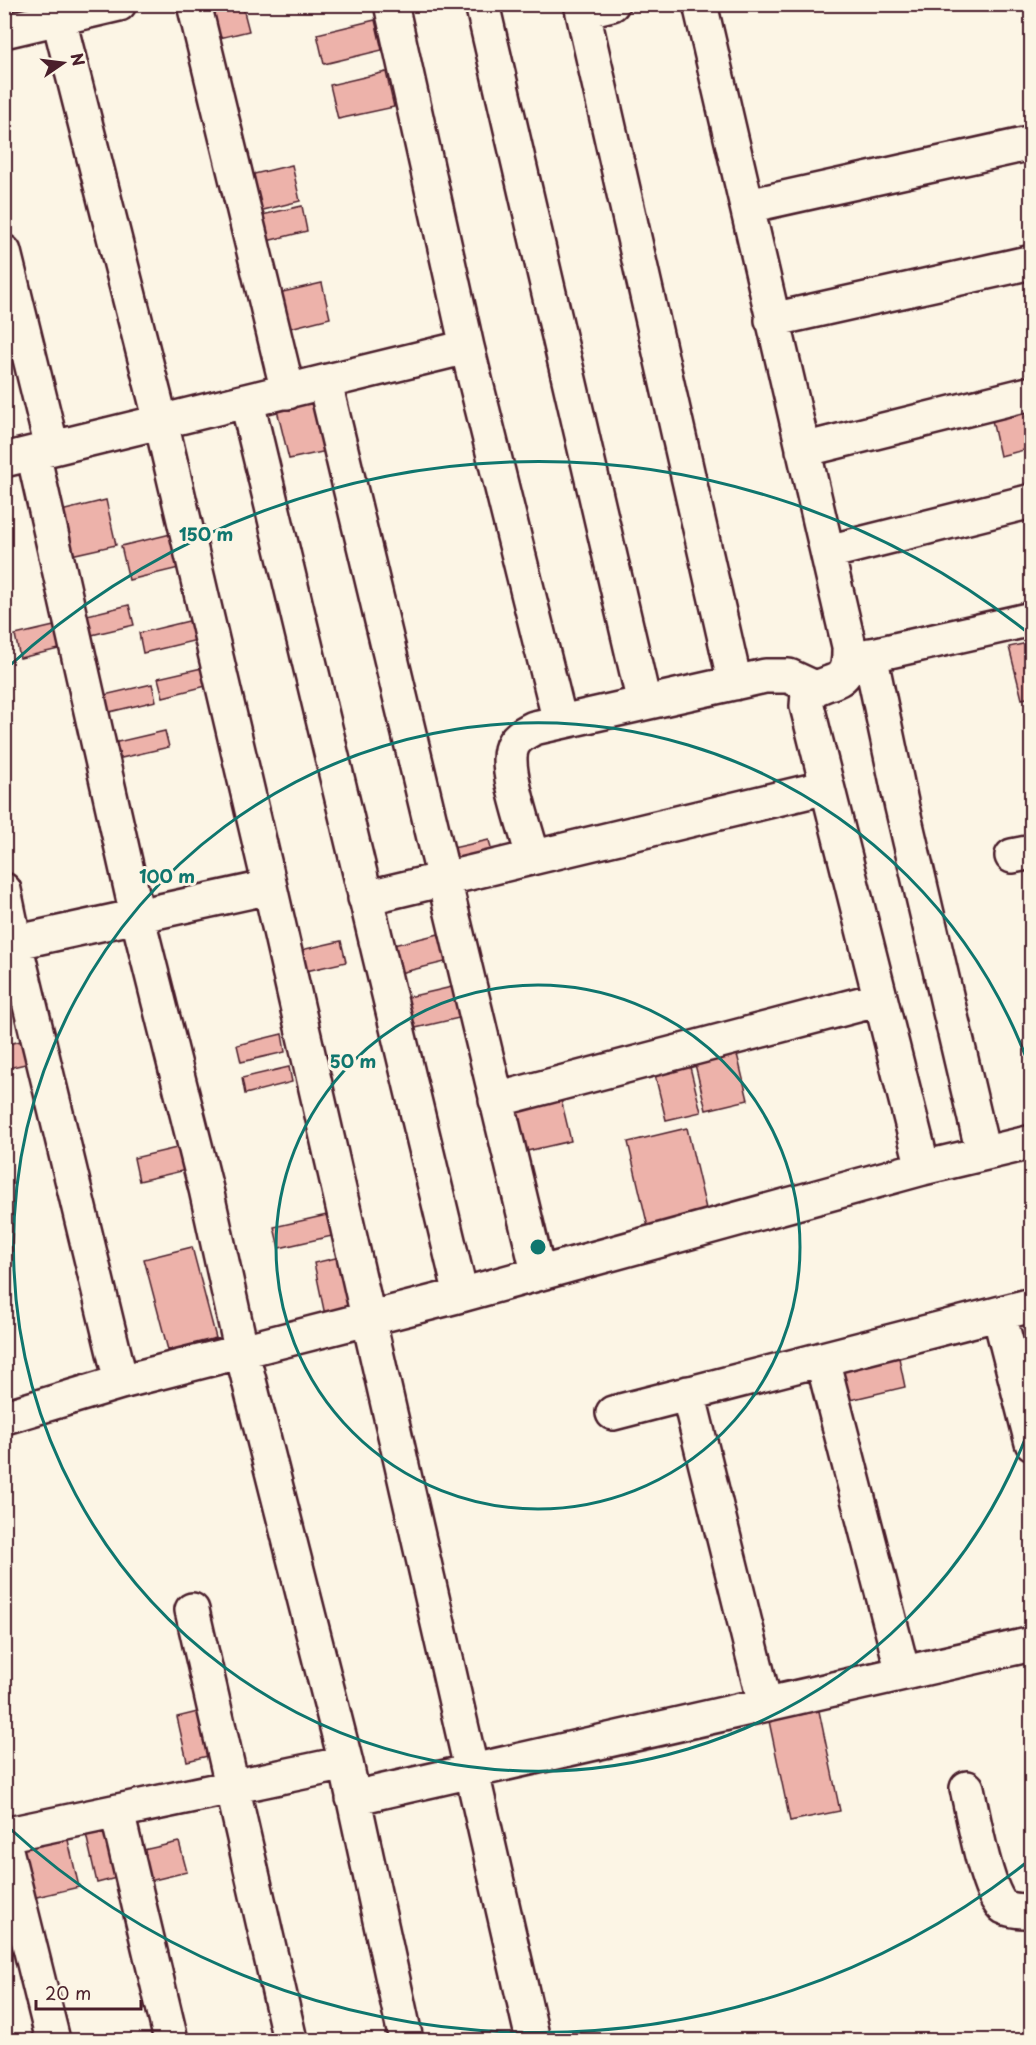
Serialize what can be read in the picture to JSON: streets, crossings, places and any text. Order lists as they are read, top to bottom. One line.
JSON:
{"scale_bar":"20 m","north":"right","rings":["150 m","100 m","50 m"]}
